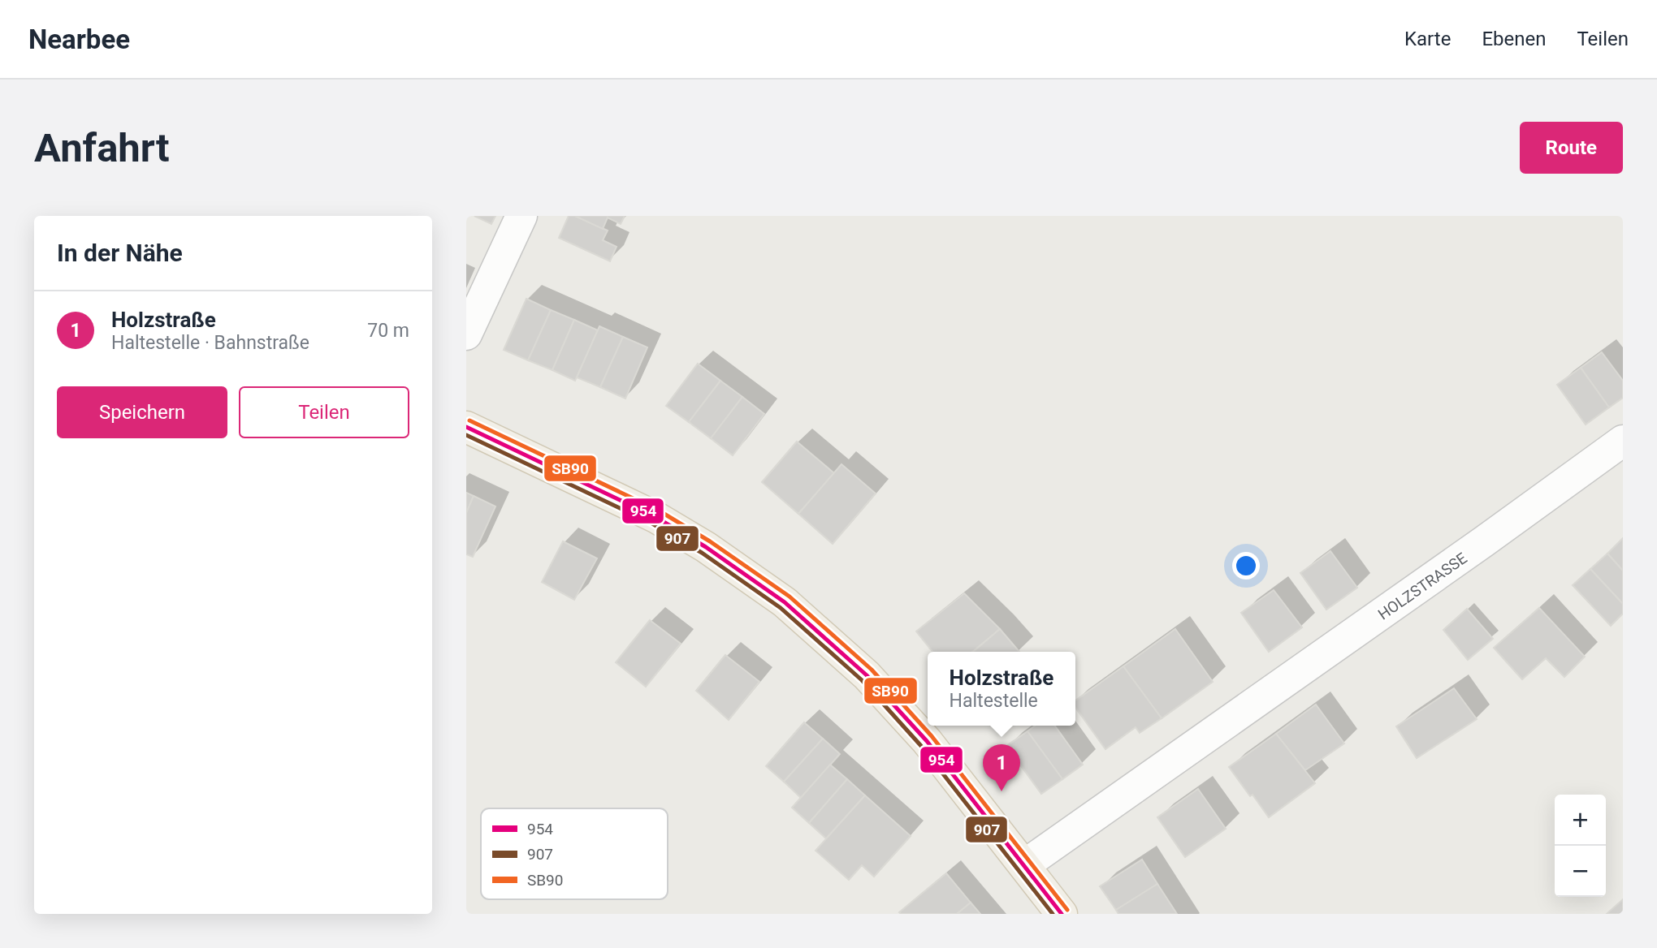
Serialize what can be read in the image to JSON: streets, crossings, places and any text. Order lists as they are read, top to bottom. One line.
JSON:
{"streets":{"street":["HOLZSTRASSE"]},"lines":["transit line SB90","transit line 954","transit line 907"],"legend":["954","907","SB90"],"page":{"header":"Nearbee","nav":["Karte","Ebenen","Teilen"],"buttons":["Route",["Speichern","Teilen"]],"title":"Anfahrt","heading":"In der Nähe","list":[{"mark":"1","name":"Holzstraße","note":"Haltestelle · Bahnstraße","value":"70 m"}],"popup":["Holzstraße","Haltestelle"],"pins":"1","map_buttons":["+","−"]}}
